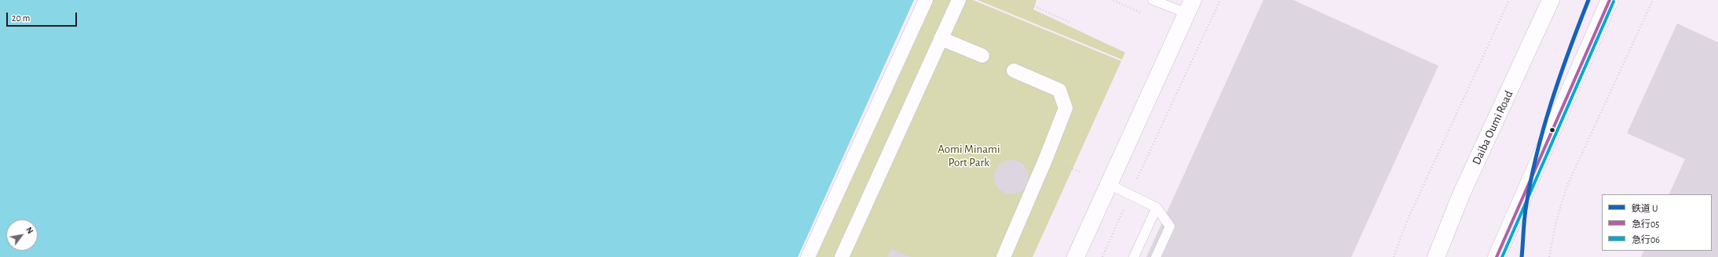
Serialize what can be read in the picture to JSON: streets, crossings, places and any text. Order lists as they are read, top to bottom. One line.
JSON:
{"streets":{"main road":["Daiba Oumi Road"]},"parks":["Aomi Minami Port Park"],"lines":["rail line U","transit line 急行05","transit line 急行06"],"legend":["鉄道 U","急行05","急行06"],"scale_bar":"20 m","north":"top right"}
